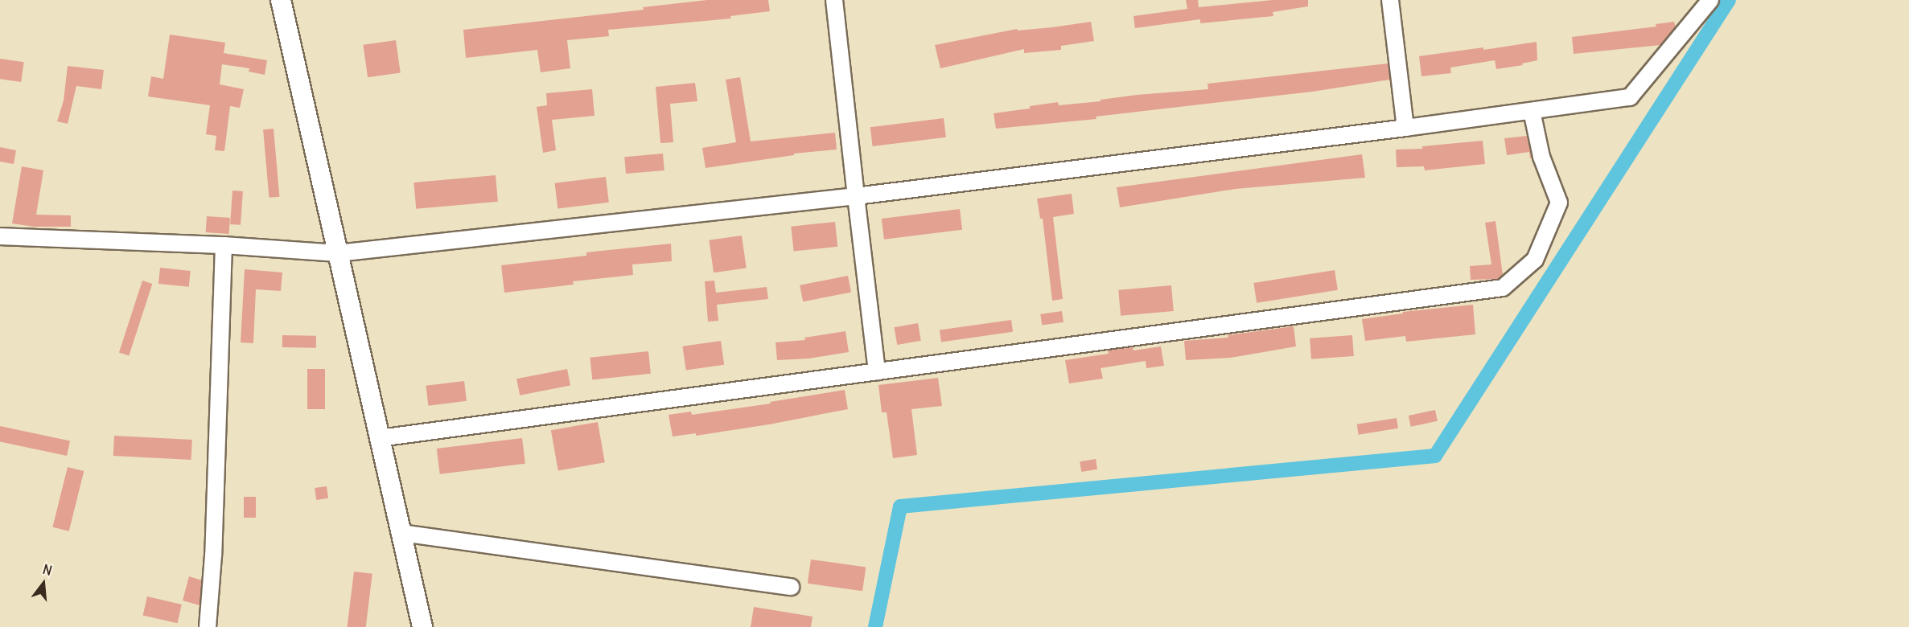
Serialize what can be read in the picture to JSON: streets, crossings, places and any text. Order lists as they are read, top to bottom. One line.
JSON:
{"north":"top"}
